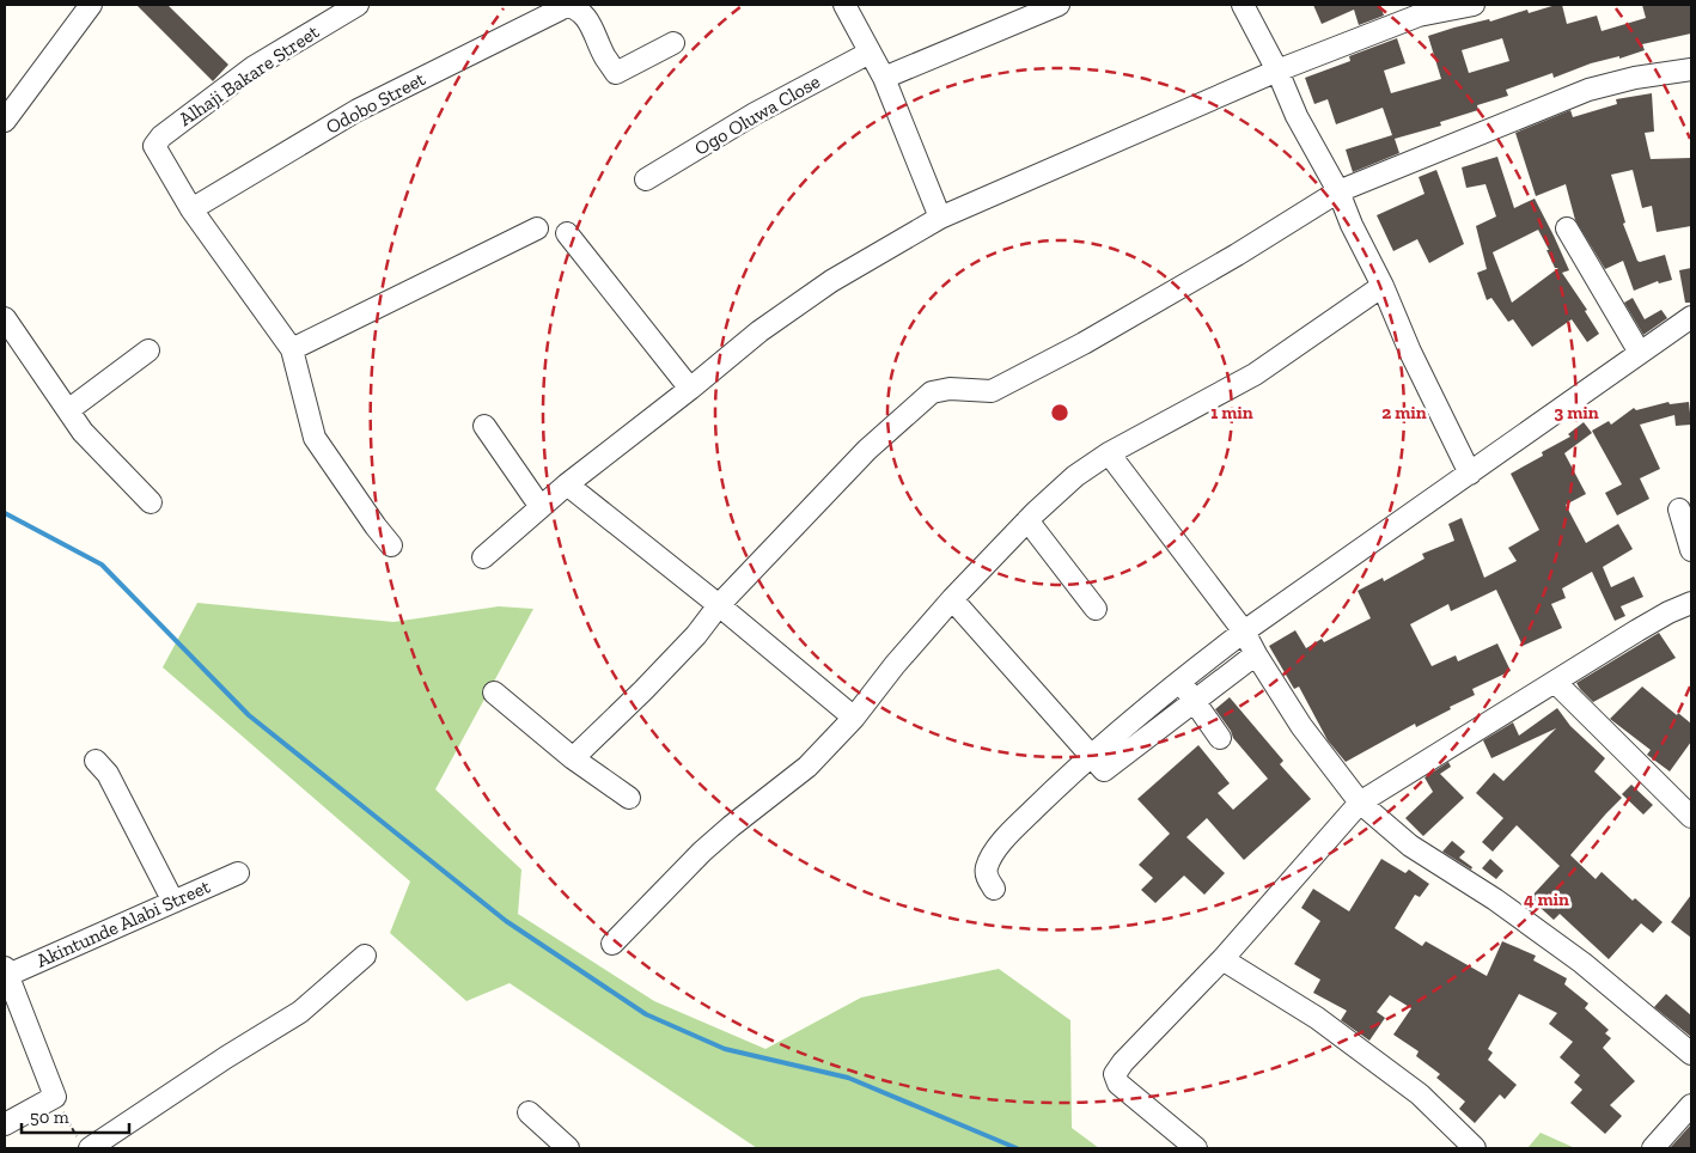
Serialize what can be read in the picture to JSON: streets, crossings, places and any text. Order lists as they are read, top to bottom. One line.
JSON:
{"streets":{"street":["Alhaji Bakare Street","Odobo Street","Ogo Oluwa Close","Akintunde Alabi Street"]},"crossings":[["Alhaji Bakare Street","Odobo Street"]],"scale_bar":"50 m","rings":["1 min","2 min","3 min","4 min"]}
